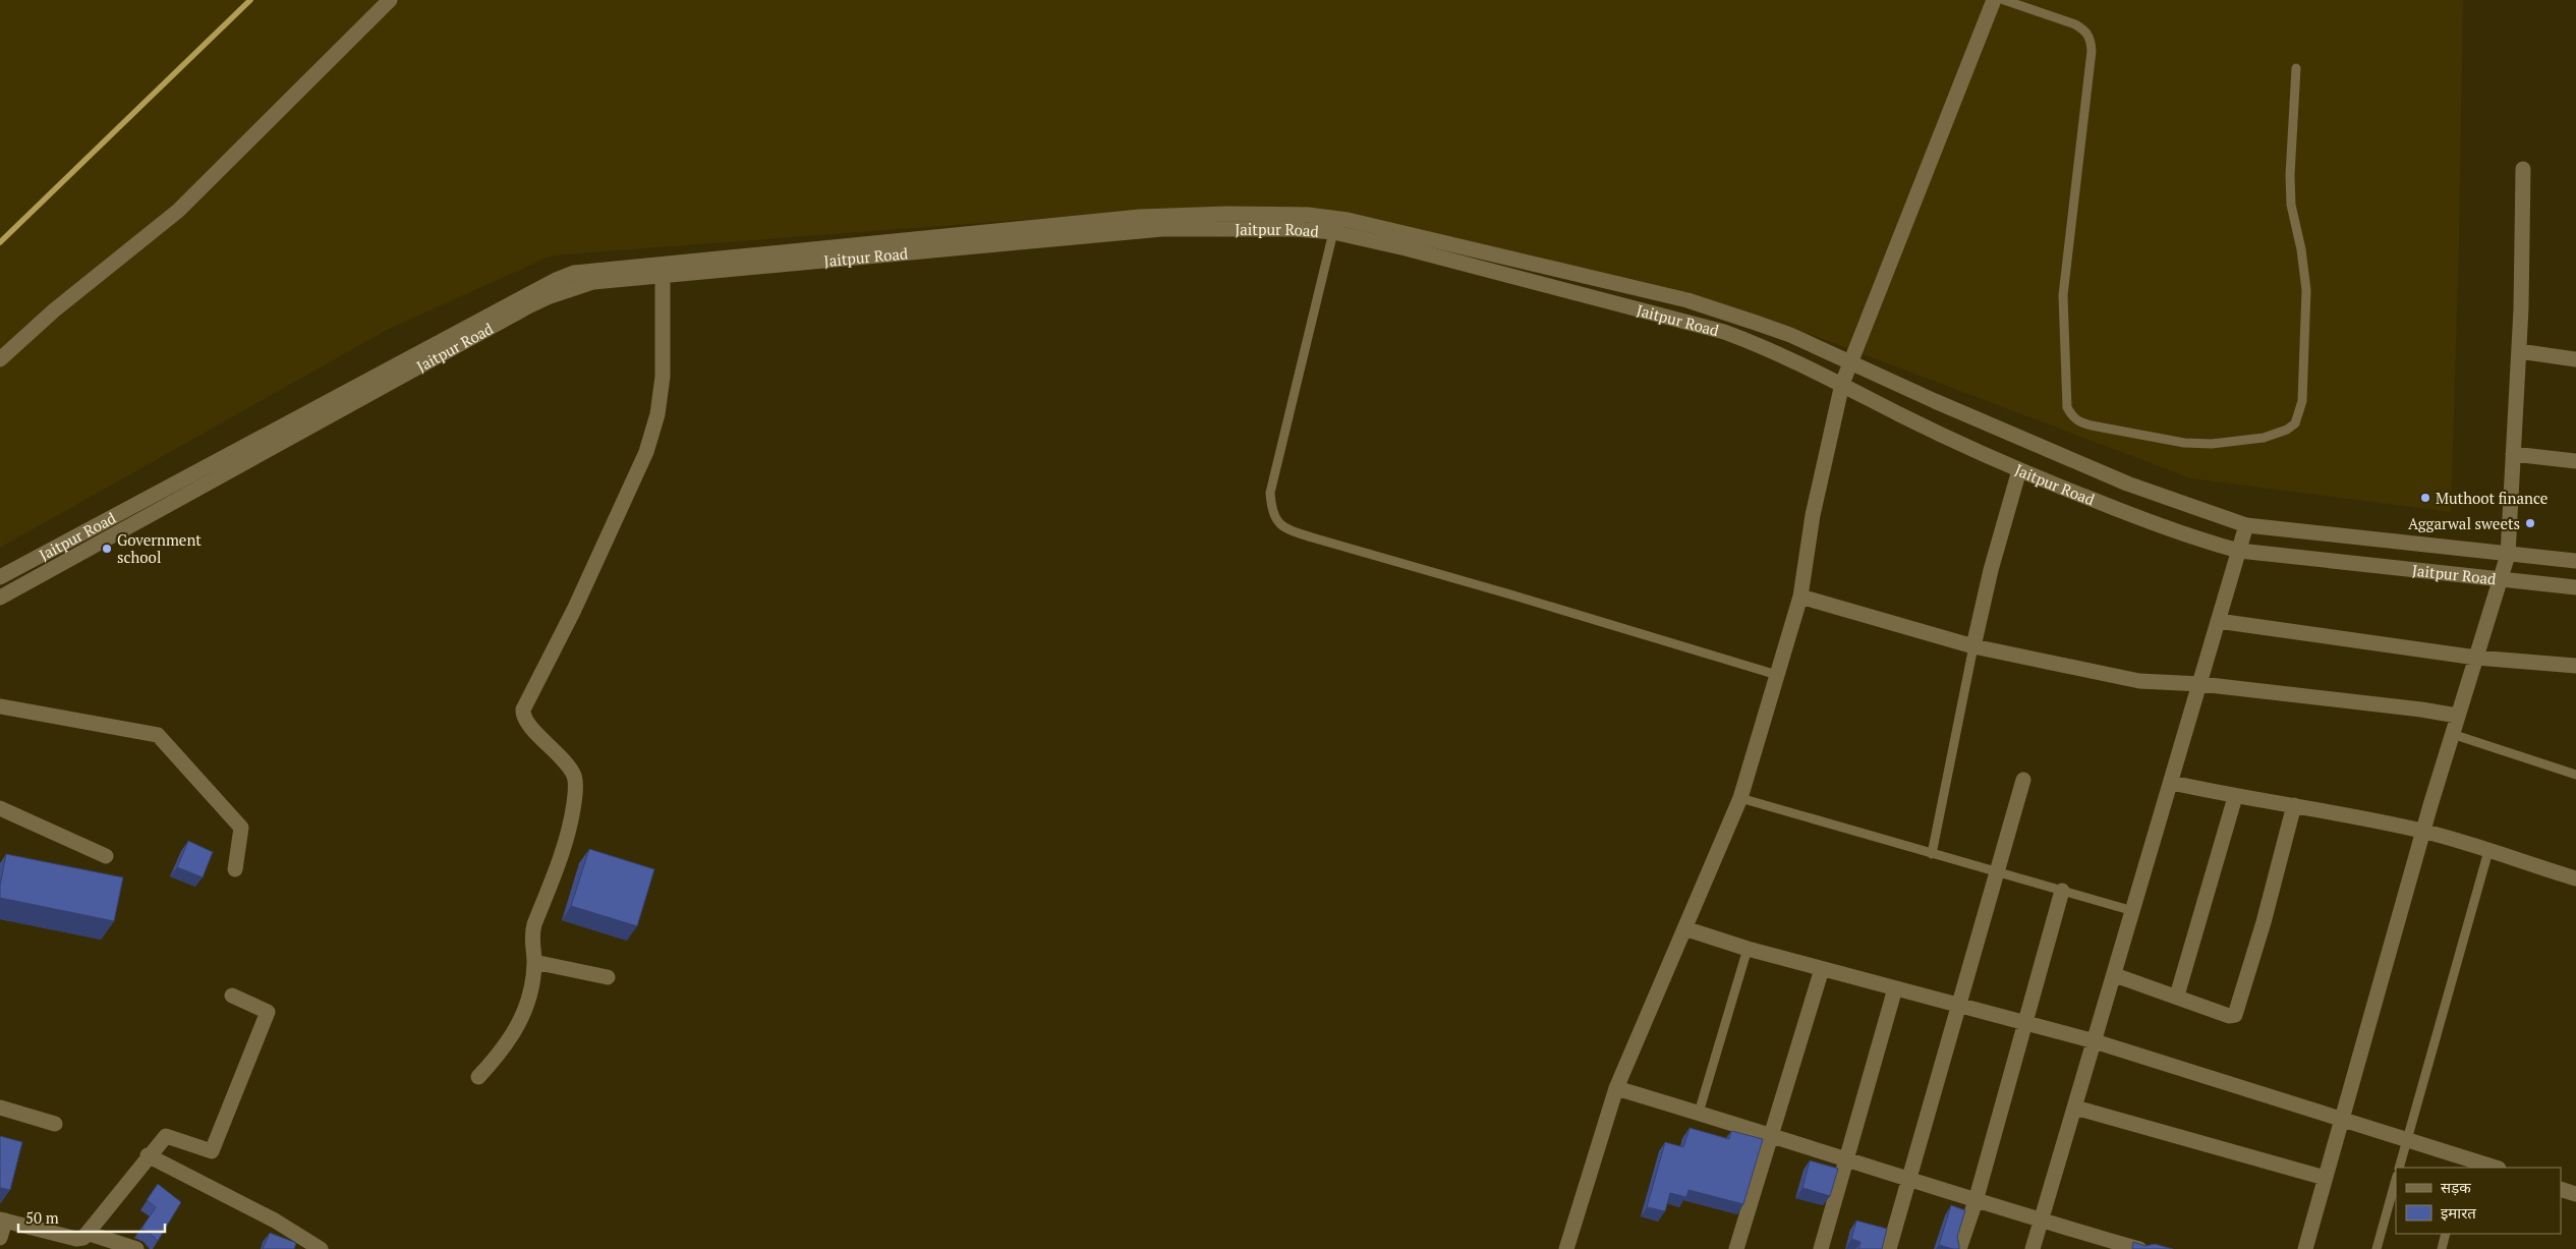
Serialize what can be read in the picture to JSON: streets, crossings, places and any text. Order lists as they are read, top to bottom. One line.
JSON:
{"streets":{"street":["Jaitpur Road"]},"places":["Muthoot finance","Aggarwal sweets","Government school"],"legend":["सड़क","इमारत"],"scale_bar":"50 m"}
